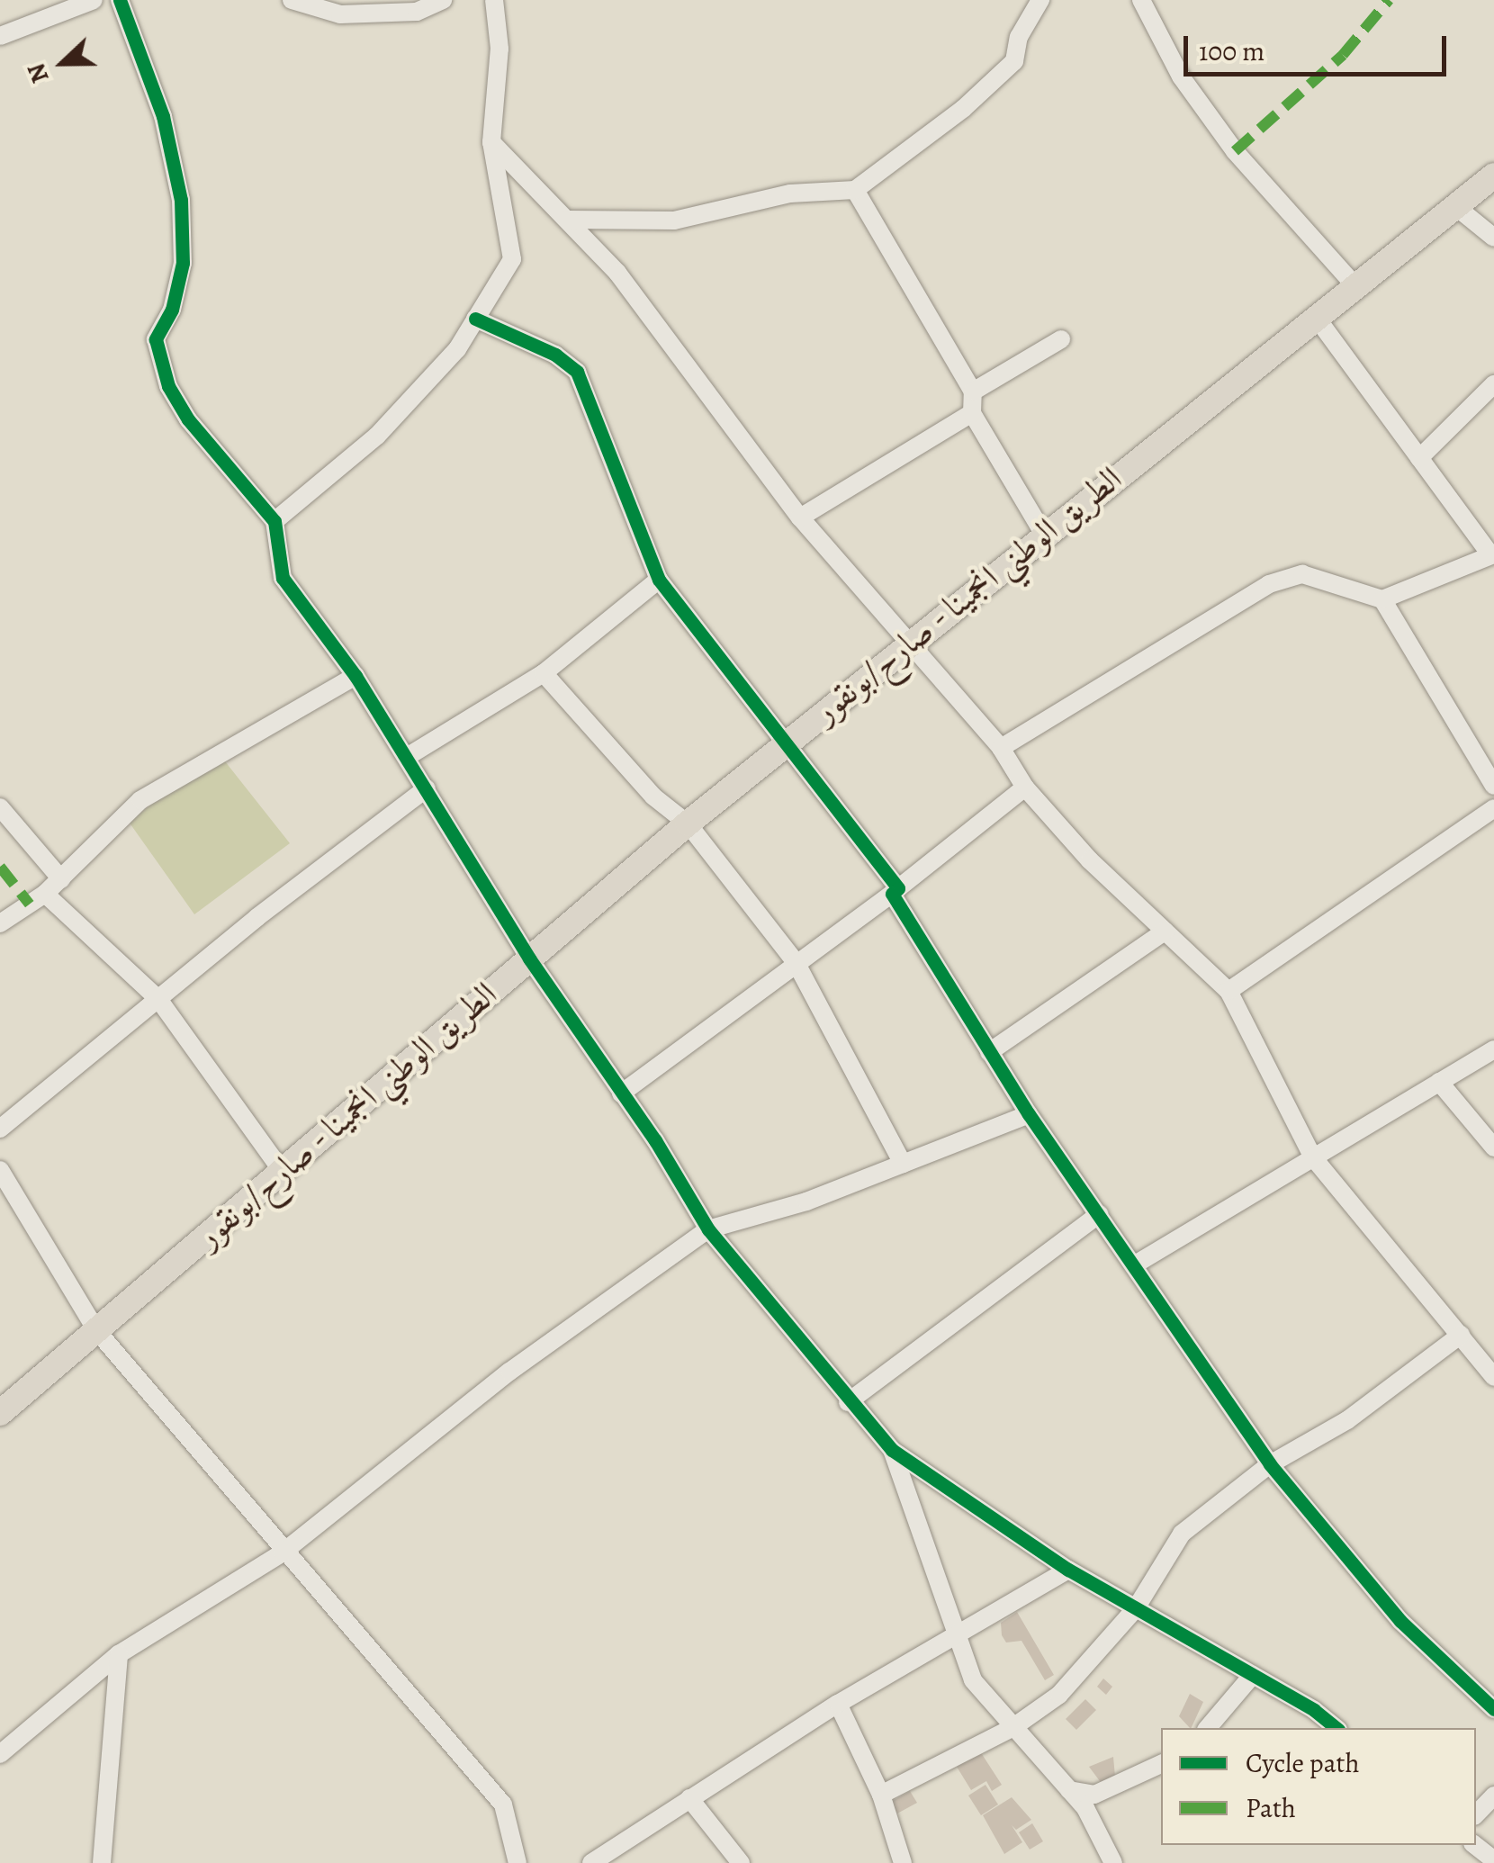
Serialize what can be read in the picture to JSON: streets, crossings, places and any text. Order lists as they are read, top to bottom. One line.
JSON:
{"streets":{"highway":["الطريق الوطني انجمينا - صارح/بونقور"]},"legend":["Cycle path","Path"],"scale_bar":"100 m","north":"left"}
